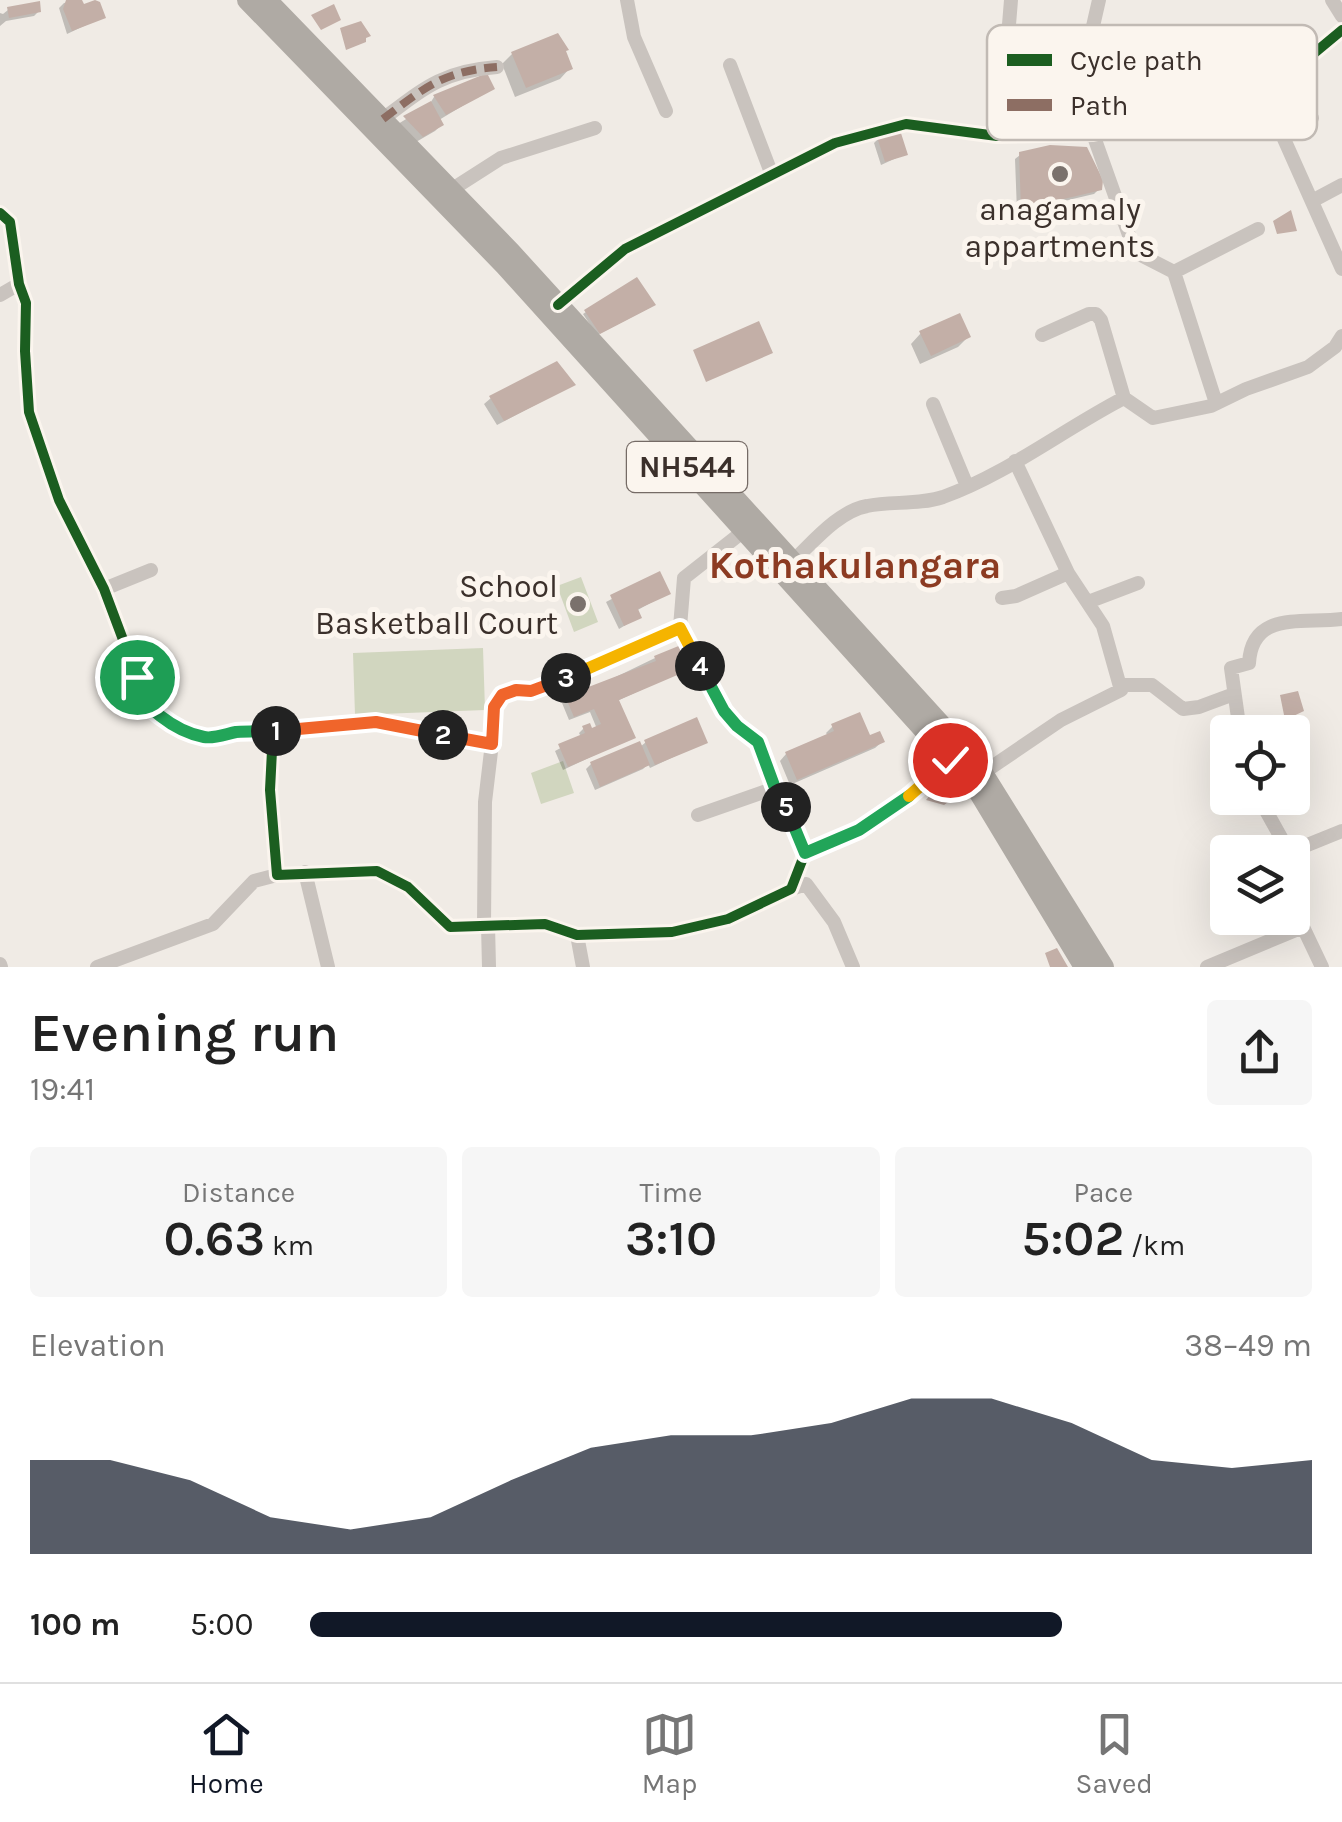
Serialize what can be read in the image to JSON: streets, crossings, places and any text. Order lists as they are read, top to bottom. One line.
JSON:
{"streets":{"highway":["NH544"]},"districts":["Kothakulangara"],"places":["anagamaly appartments","School Basketball Court"],"legend":["Cycle path","Path"],"page":{"pins":["4","3","1","2","5"],"heading":["Evening run","19:41"],"stats":[["Distance","0.63 km"],["Time","3:10"],["Pace","5:02 /km"]],"chart":["Elevation","38–49 m"],"list":[{"name":"100 m","note":"5:00"}],"tabs":["Home","Map","Saved"]}}
